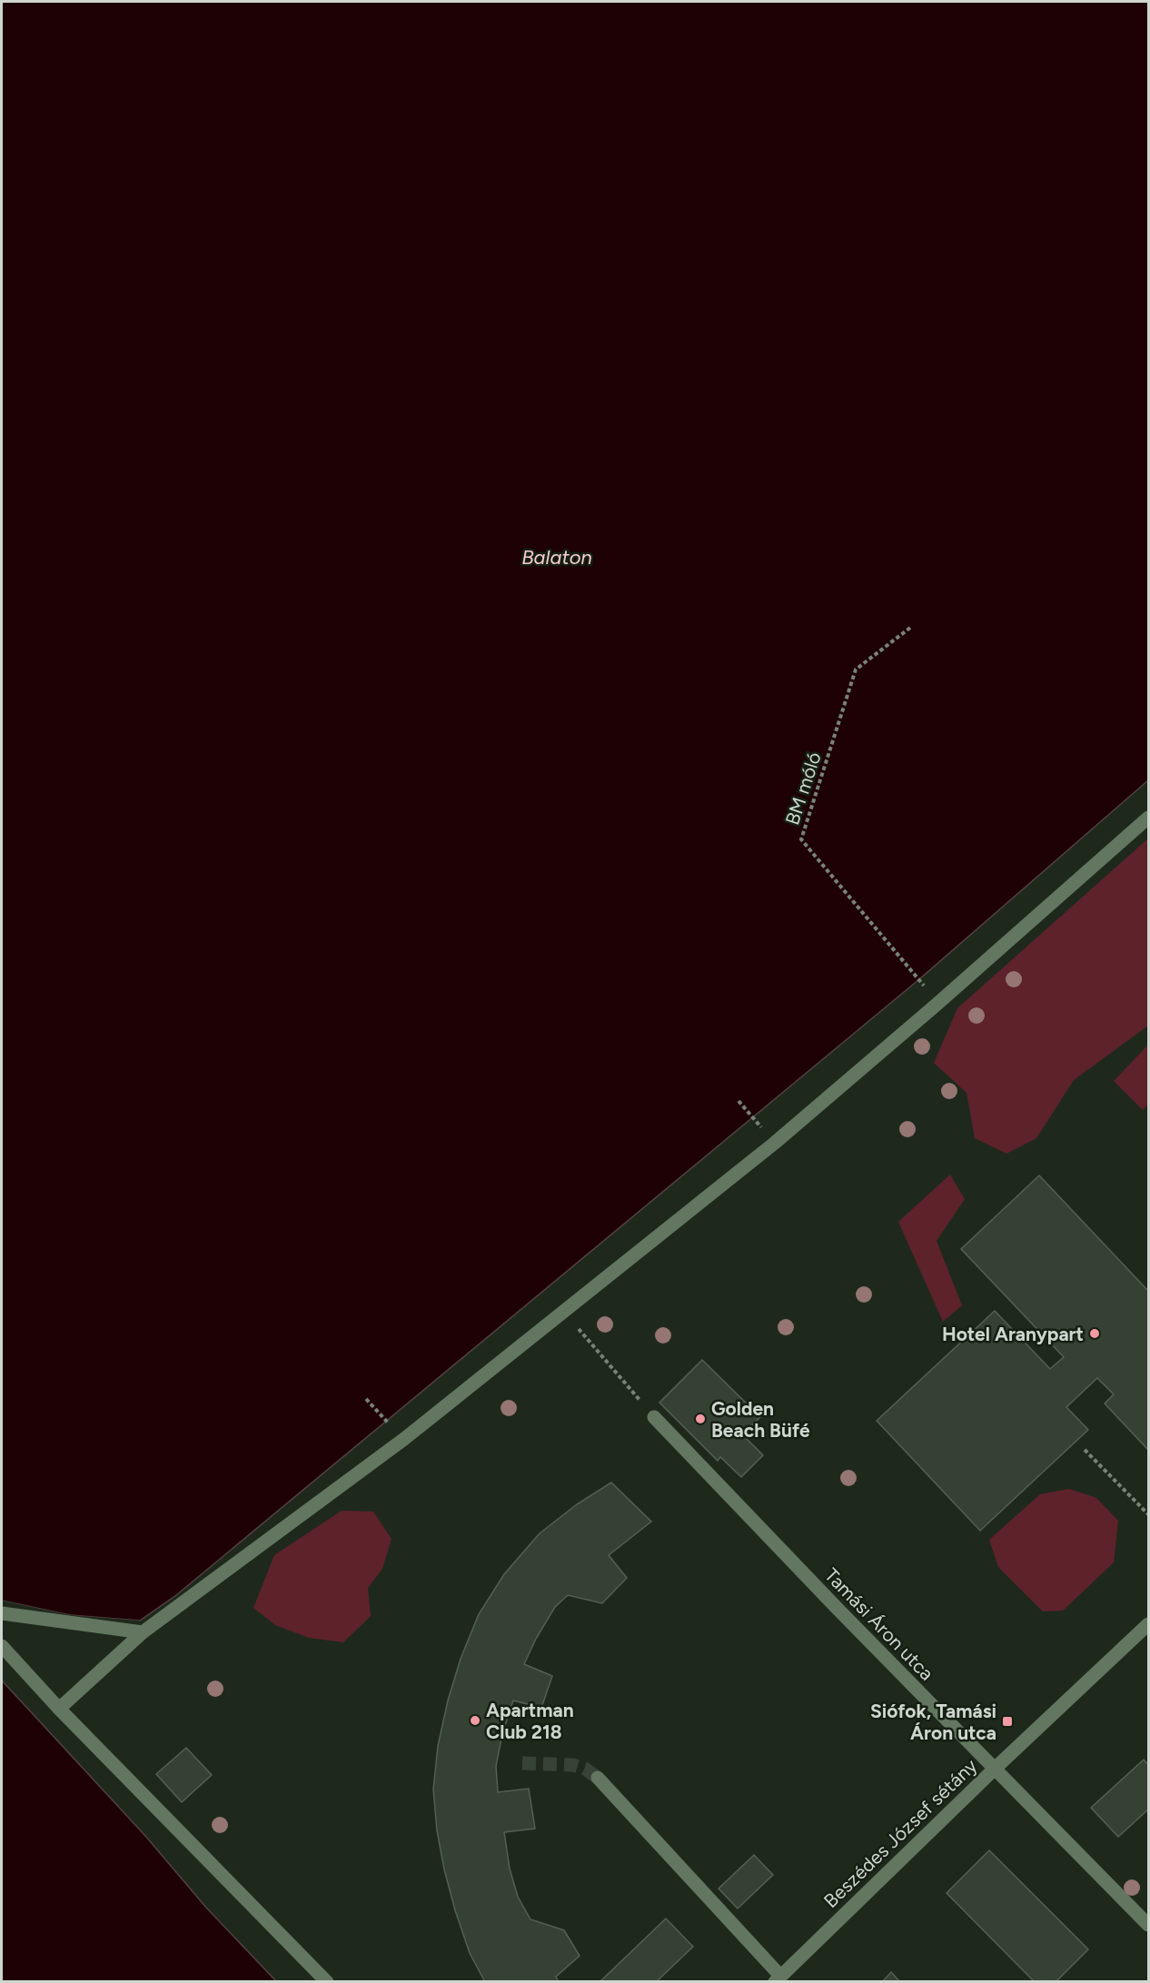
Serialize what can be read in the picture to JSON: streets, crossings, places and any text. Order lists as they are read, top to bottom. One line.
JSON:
{"streets":{"street":["Tamási Áron utca","Beszédes József sétány"],"path":["BM móló"]},"crossings":[["Tamási Áron utca","Beszédes József sétány"]],"water":["Balaton"],"places":{"other":["Hotel Aranypart","Golden Beach Büfé","Apartman Club 218"],"transit":["Siófok, Tamási Áron utca"]}}
